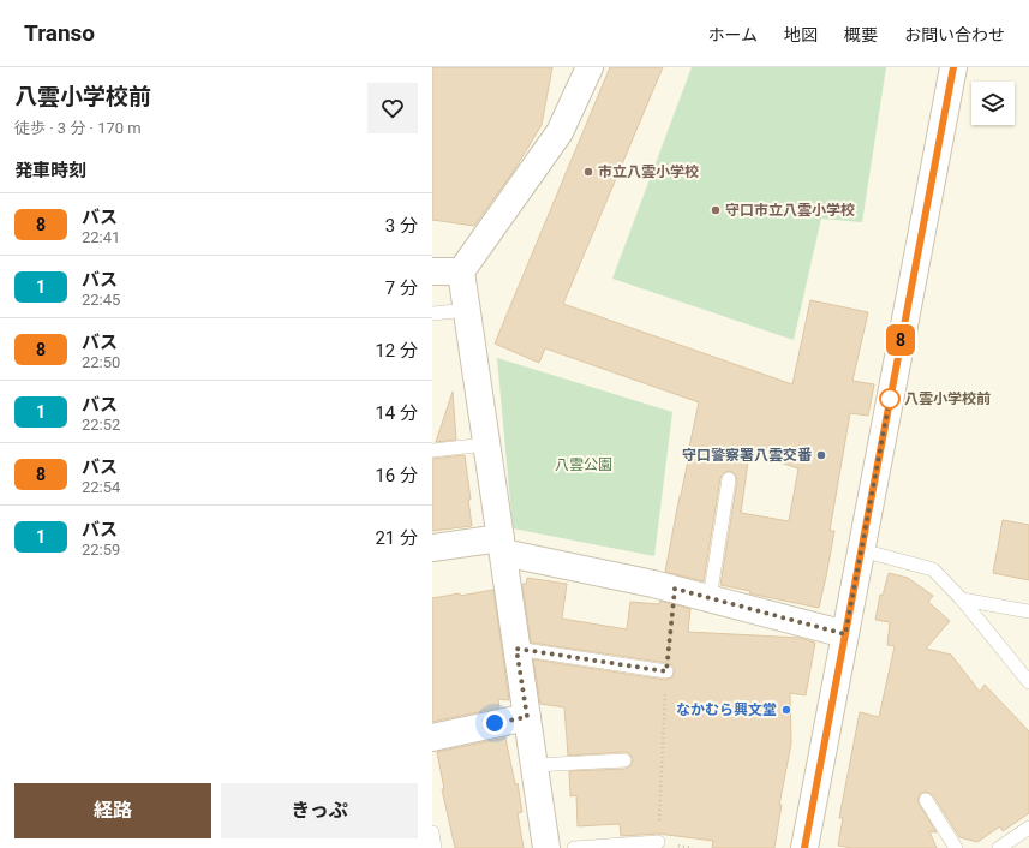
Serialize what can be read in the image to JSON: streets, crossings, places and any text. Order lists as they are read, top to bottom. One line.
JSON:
{"parks":["八雲公園"],"places":["市立八雲小学校","守口市立八雲小学校","八雲小学校前","守口警察署八雲交番","なかむら興文堂"],"lines":["bus line 8"],"page":{"header":"Transo","nav":["ホーム","地図","概要","お問い合わせ"],"heading":[["八雲小学校前","徒歩 · 3 分 · 170 m"],"発車時刻"],"on_map":"8","list":[{"mark":"8","name":"バス","note":"22:41","value":"3 分"},{"mark":"1","name":"バス","note":"22:45","value":"7 分"},{"mark":"8","name":"バス","note":"22:50","value":"12 分"},{"mark":"1","name":"バス","note":"22:52","value":"14 分"},{"mark":"8","name":"バス","note":"22:54","value":"16 分"},{"mark":"1","name":"バス","note":"22:59","value":"21 分"}],"buttons":["経路","きっぷ"]}}
